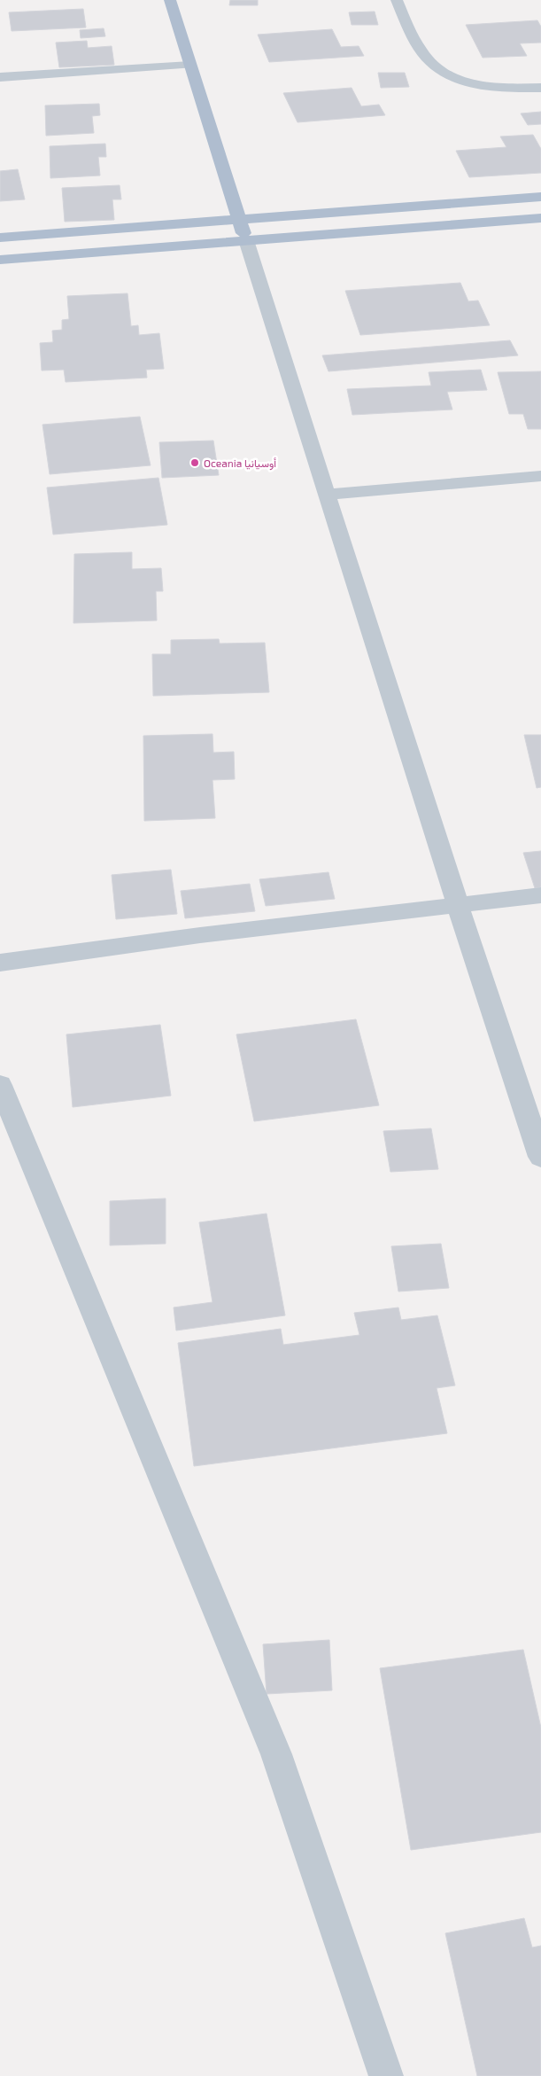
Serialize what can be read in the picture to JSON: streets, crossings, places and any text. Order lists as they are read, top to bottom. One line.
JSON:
{"places":["Oceania أوسيانيا"]}
